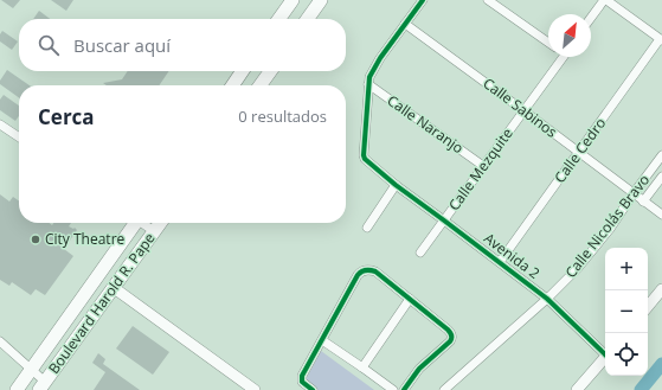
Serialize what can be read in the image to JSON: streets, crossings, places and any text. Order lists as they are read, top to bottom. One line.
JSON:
{"streets":{"highway":["Boulevard Harold R. Pape"],"street":["Calle Sabinos","Calle Naranjo","Calle Cedro","Calle Mezquite","Calle Nicolás Bravo","Avenida 2"]},"crossings":[["Calle Sabinos","Calle Cedro"],["Calle Sabinos","Calle Mezquite"],["Calle Sabinos","Calle Nicolás Bravo"],["Calle Naranjo","Calle Mezquite"],["Calle Naranjo","Avenida 2"],["Calle Cedro","Avenida 2"],["Calle Mezquite","Avenida 2"],["Calle Nicolás Bravo","Avenida 2"]],"places":["City Theatre"],"north":"top right","page":{"search":"Buscar aquí","heading":["Cerca","0 resultados"],"map_buttons":["+","−"]}}
